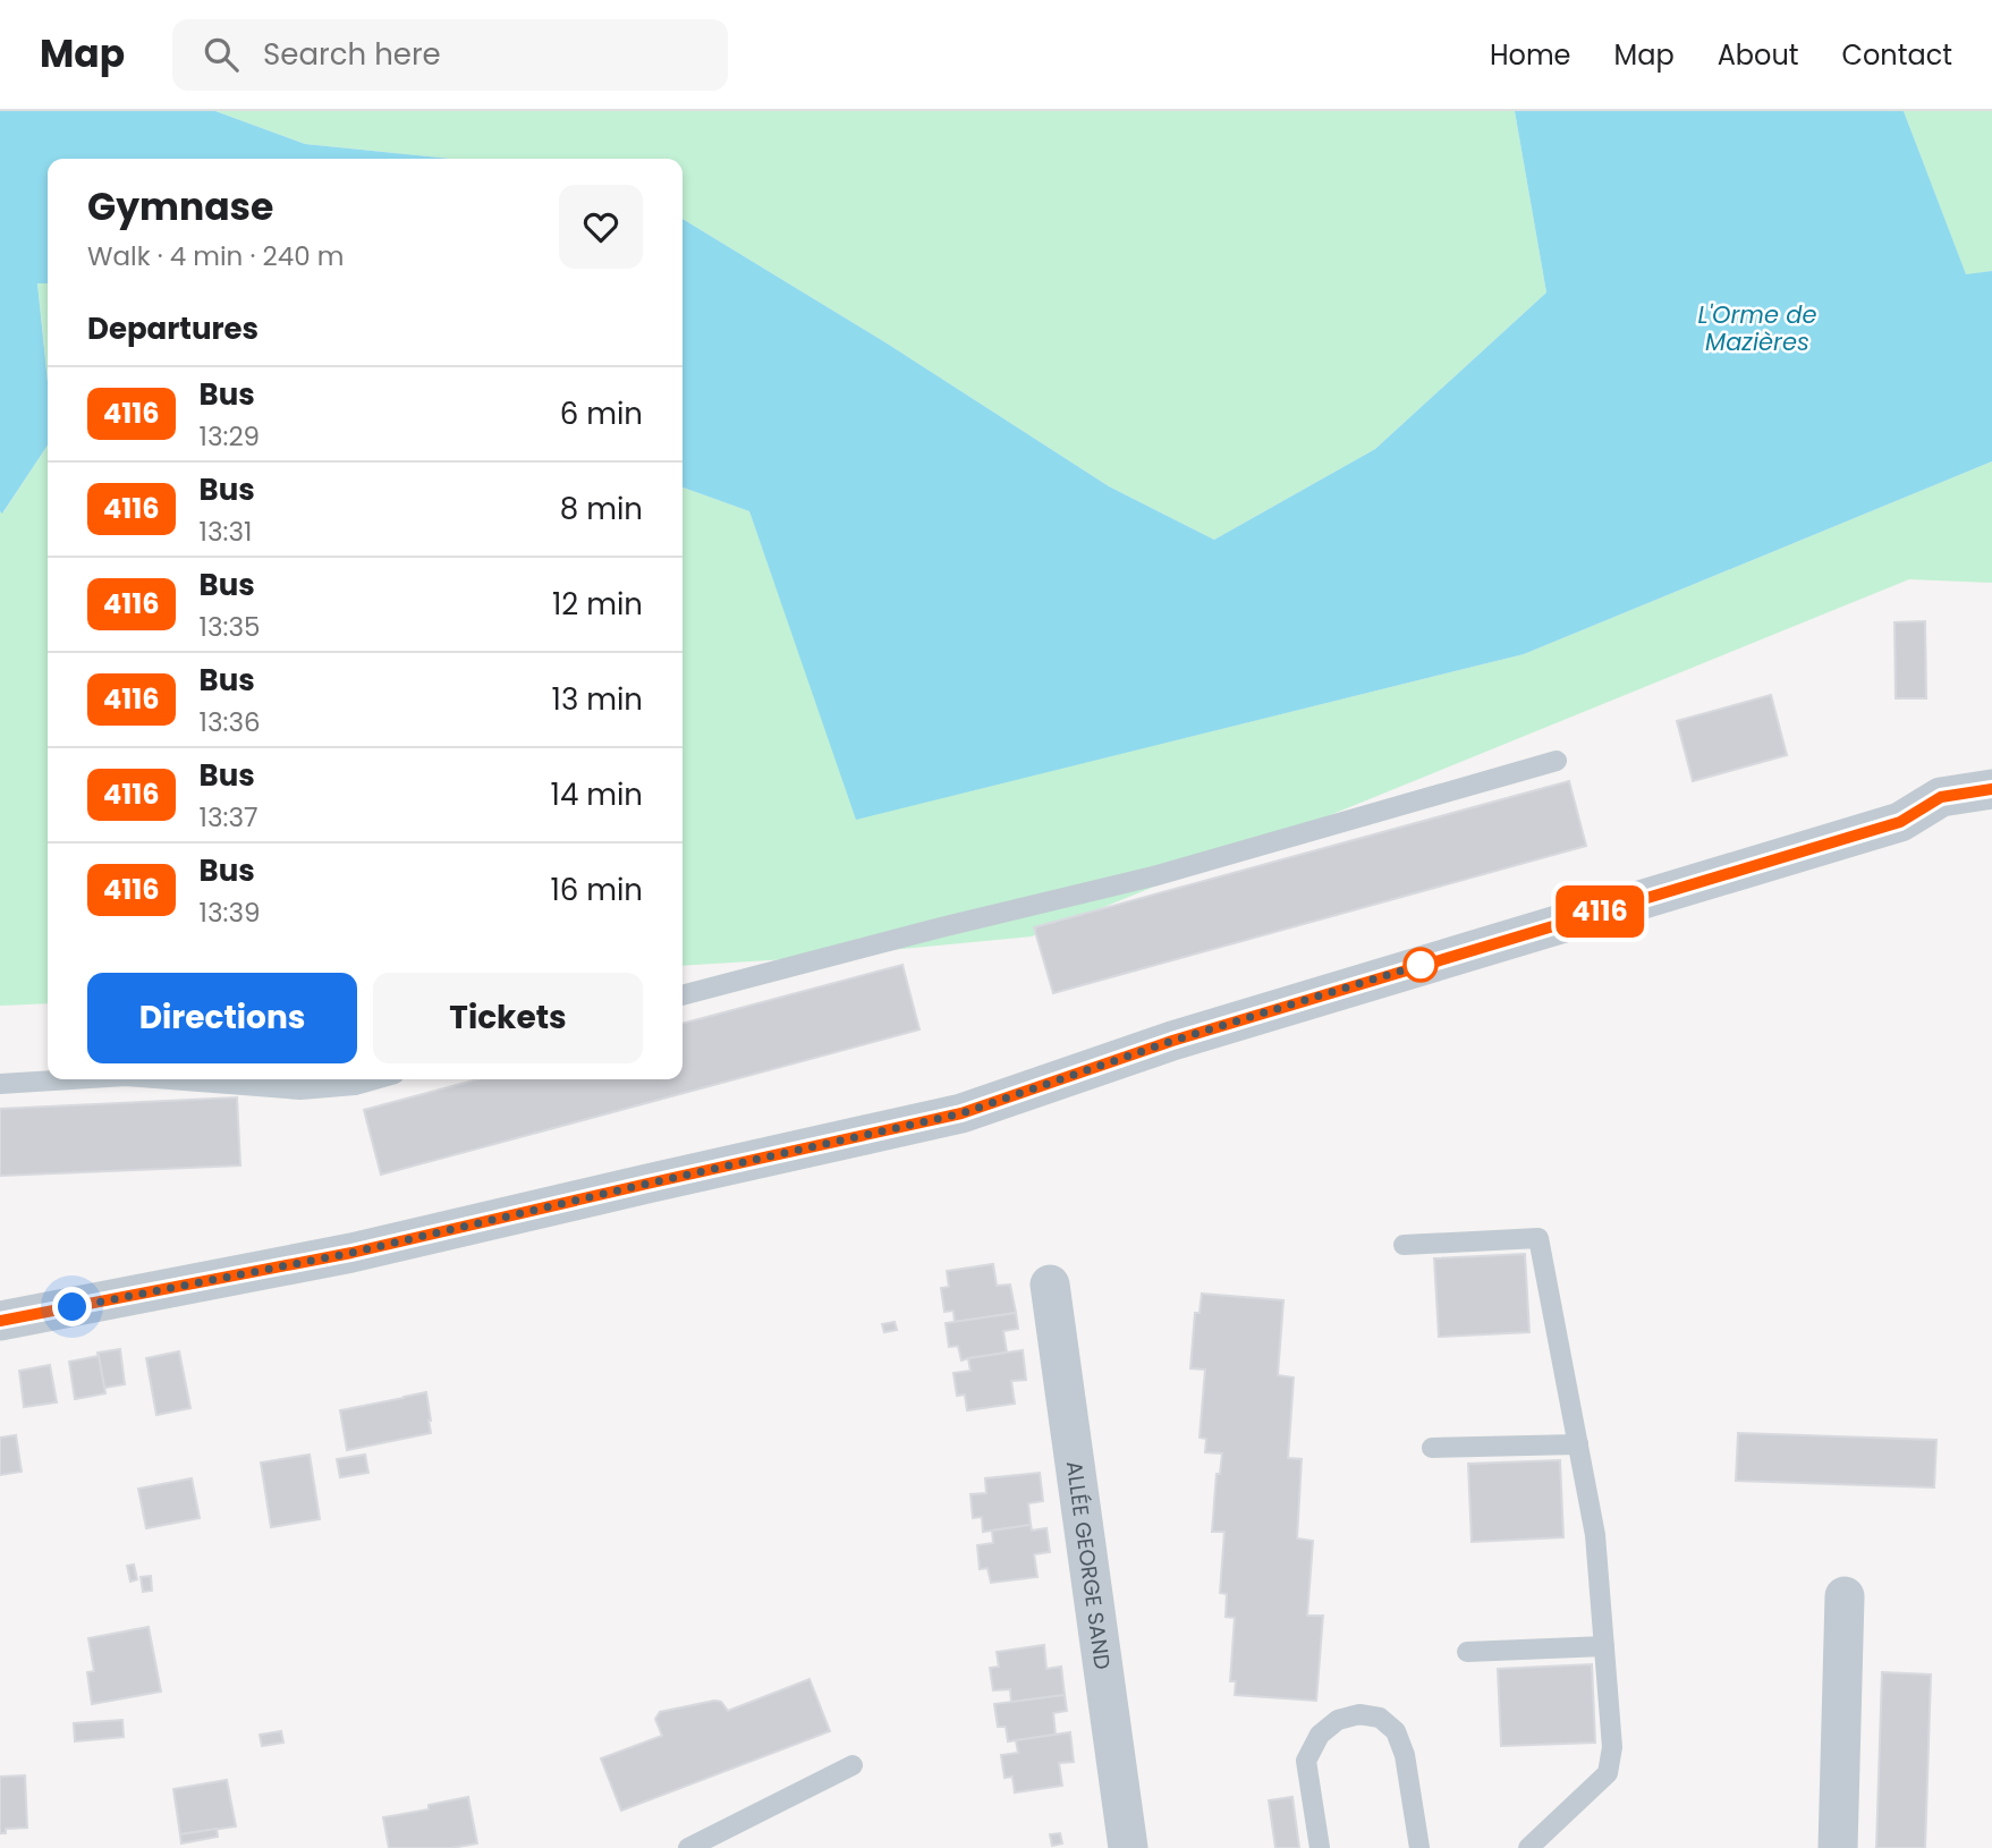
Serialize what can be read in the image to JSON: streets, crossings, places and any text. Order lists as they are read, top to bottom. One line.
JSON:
{"streets":{"street":["ALLÉE GEORGE SAND"]},"water":["L'Orme de Mazières"],"lines":["bus line 4116"],"page":{"header":"Map","search":"Search here","nav":["Home","Map","About","Contact"],"on_map":"4116","heading":[["Gymnase","Walk · 4 min · 240 m"],"Departures"],"list":[{"mark":"4116","name":"Bus","note":"13:29","value":"6 min"},{"mark":"4116","name":"Bus","note":"13:31","value":"8 min"},{"mark":"4116","name":"Bus","note":"13:35","value":"12 min"},{"mark":"4116","name":"Bus","note":"13:36","value":"13 min"},{"mark":"4116","name":"Bus","note":"13:37","value":"14 min"},{"mark":"4116","name":"Bus","note":"13:39","value":"16 min"}],"buttons":["Directions","Tickets"]}}
